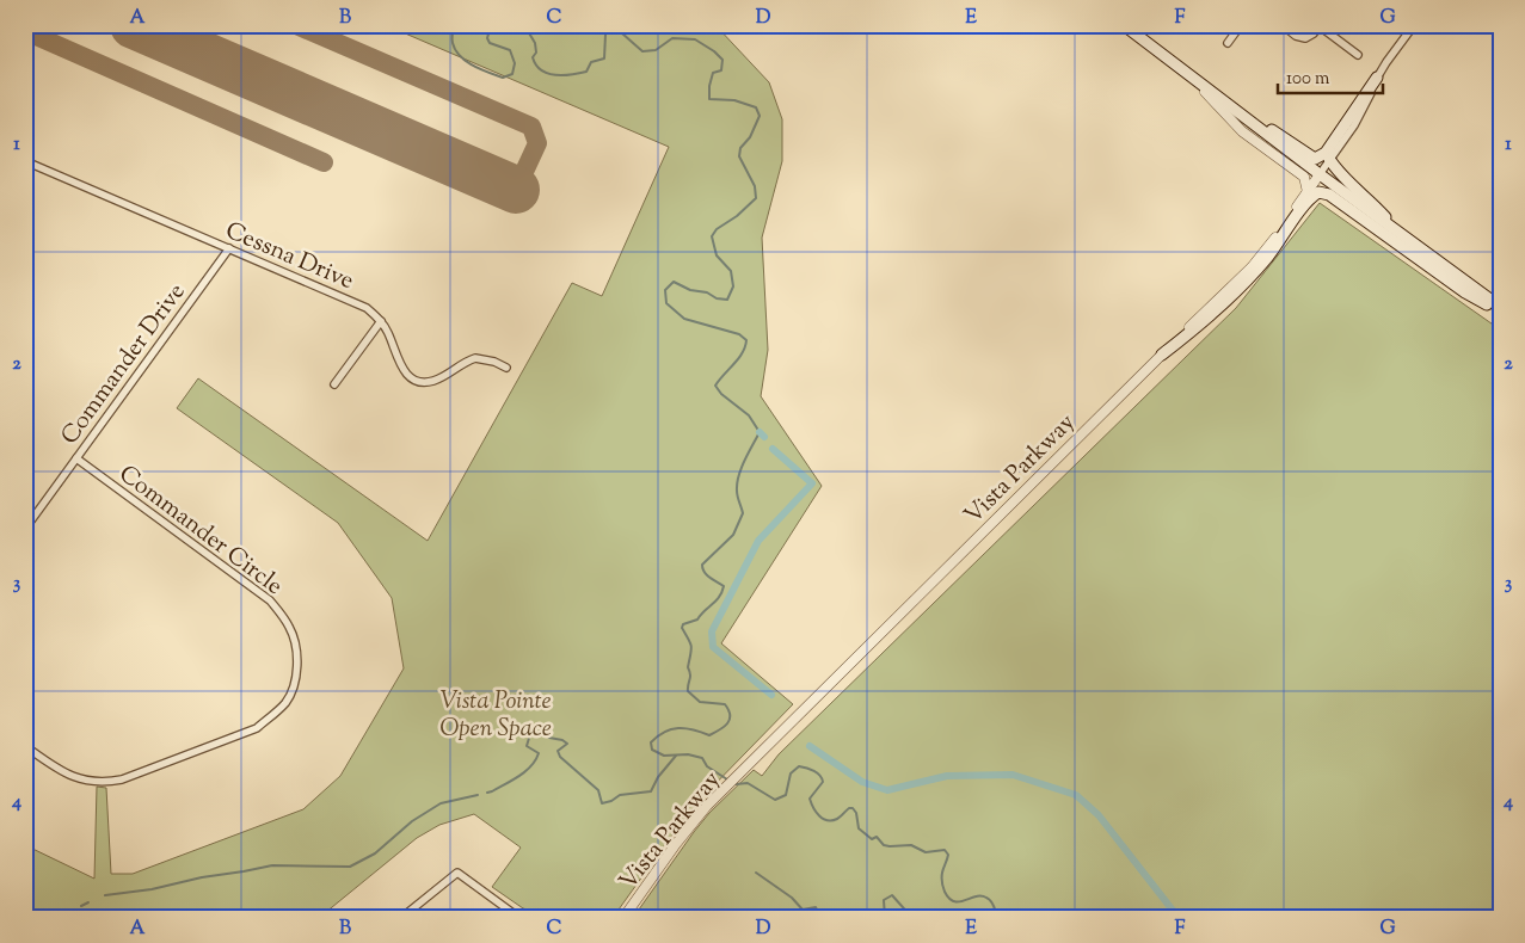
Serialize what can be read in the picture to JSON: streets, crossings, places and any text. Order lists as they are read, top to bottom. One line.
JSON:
{"streets":{"street":["Cessna Drive","Commander Drive","Vista Parkway","Commander Circle"]},"crossings":[["Cessna Drive","Commander Drive"],["Commander Drive","Commander Circle"]],"parks":["Vista Pointe Open Space"],"scale_bar":"100 m","grid":{"columns":["A","B","C","D","E","F","G"],"rows":["1","2","3","4"]}}
